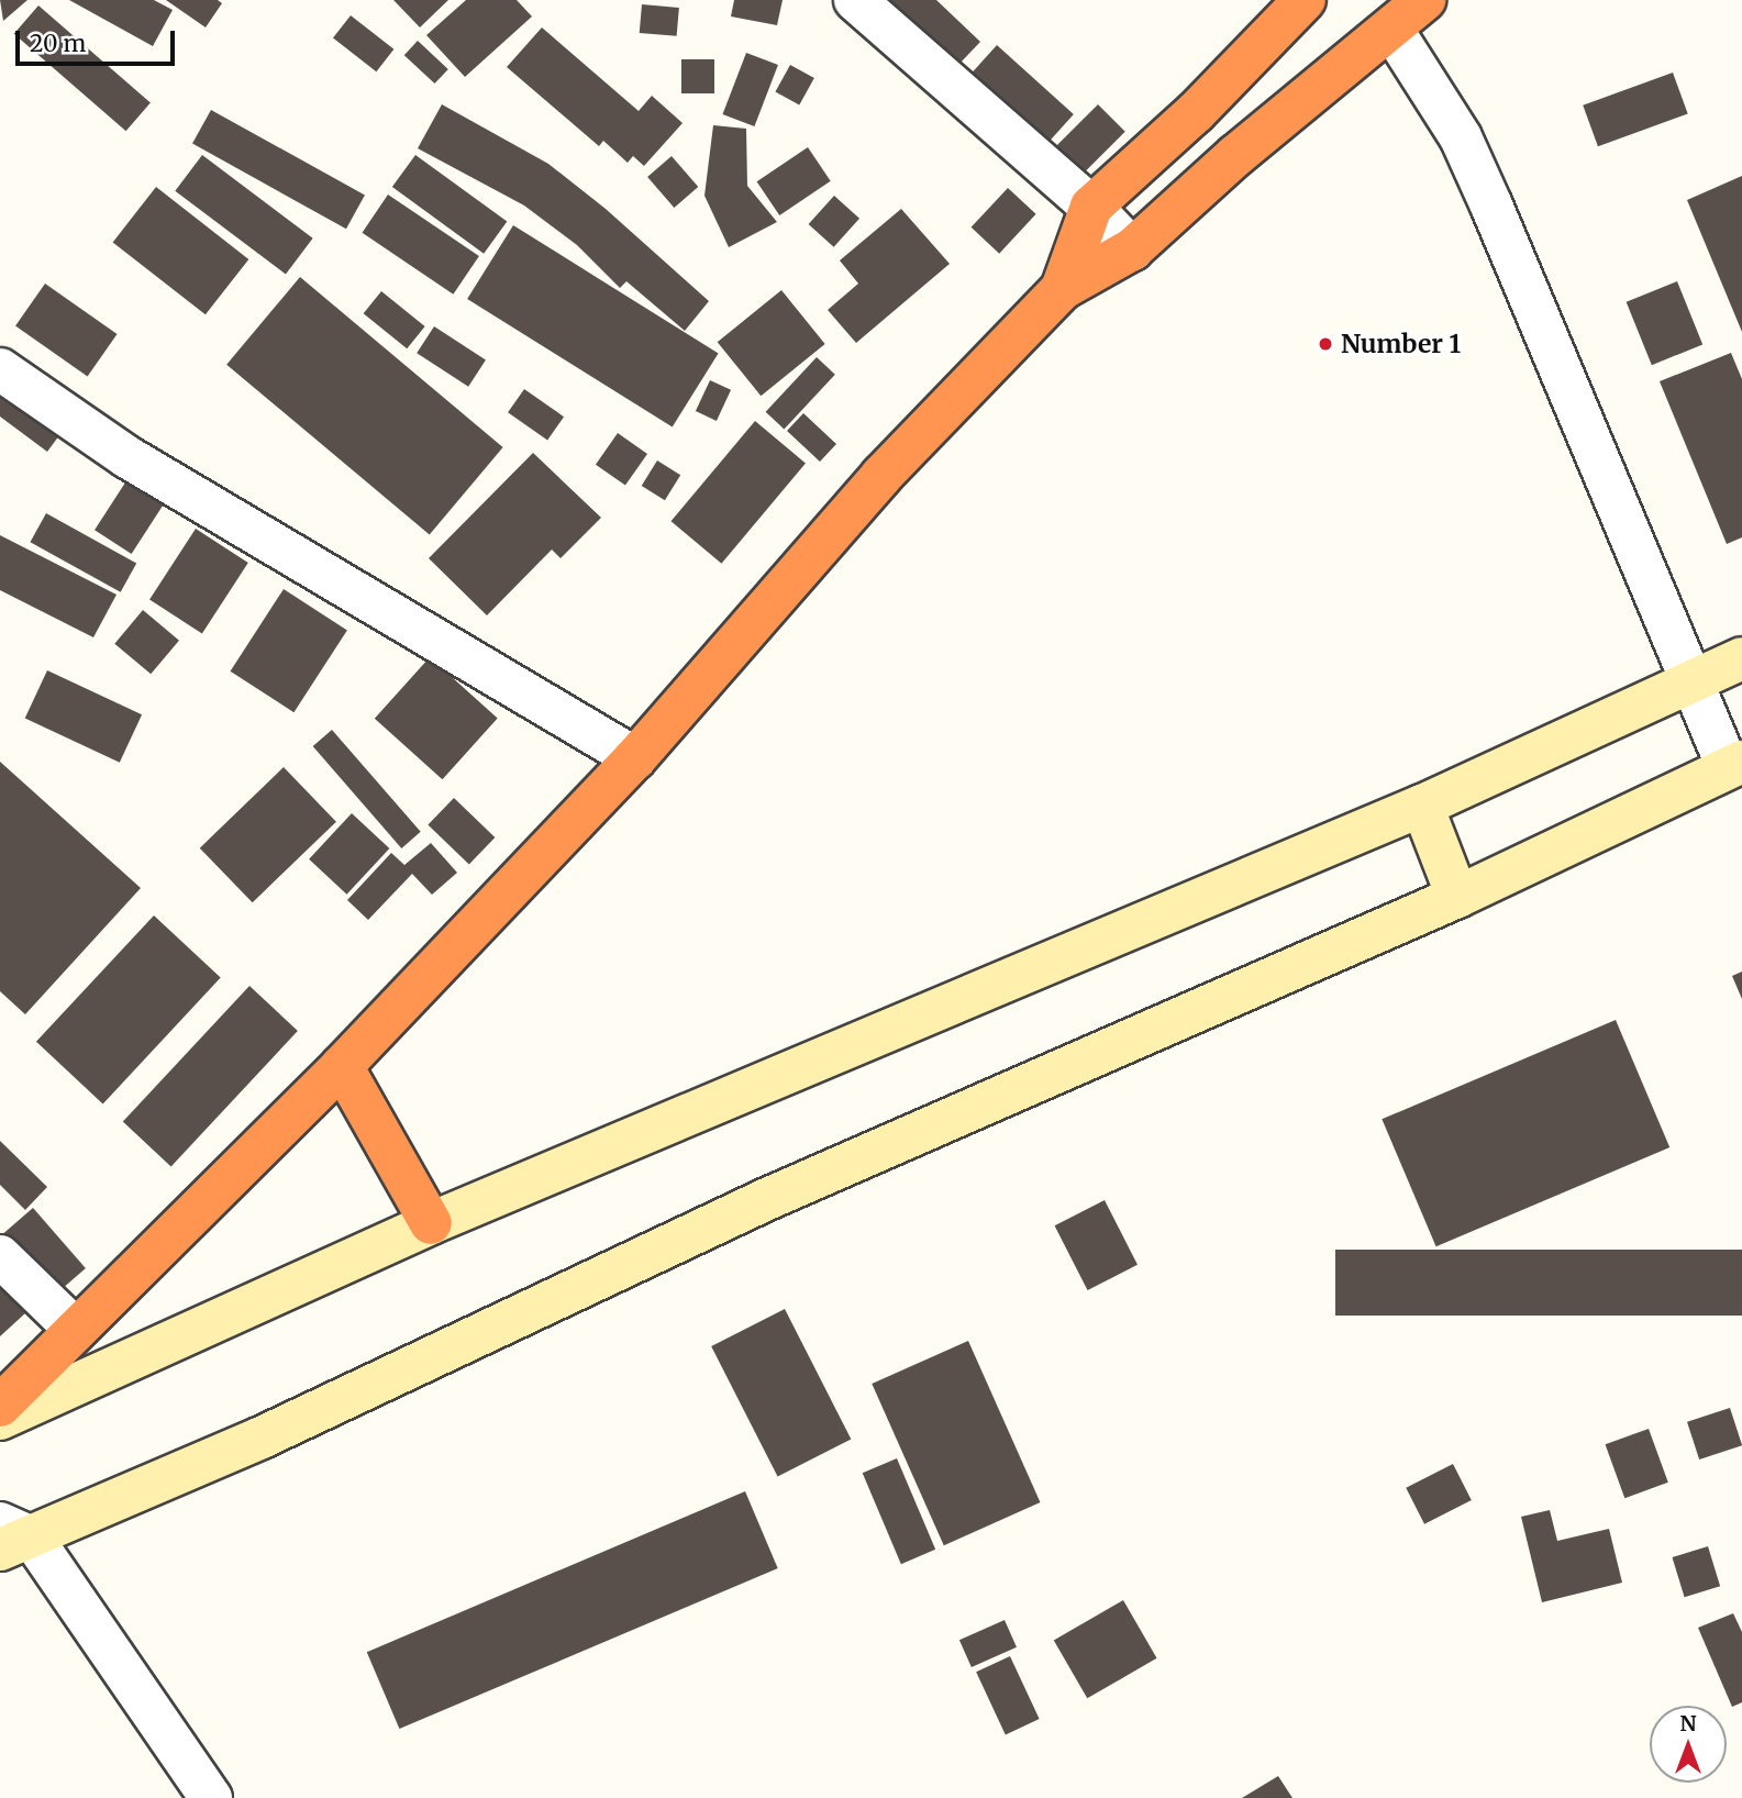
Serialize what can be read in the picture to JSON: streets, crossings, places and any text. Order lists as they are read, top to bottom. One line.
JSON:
{"places":["Number 1"],"scale_bar":"20 m","north":"top"}
